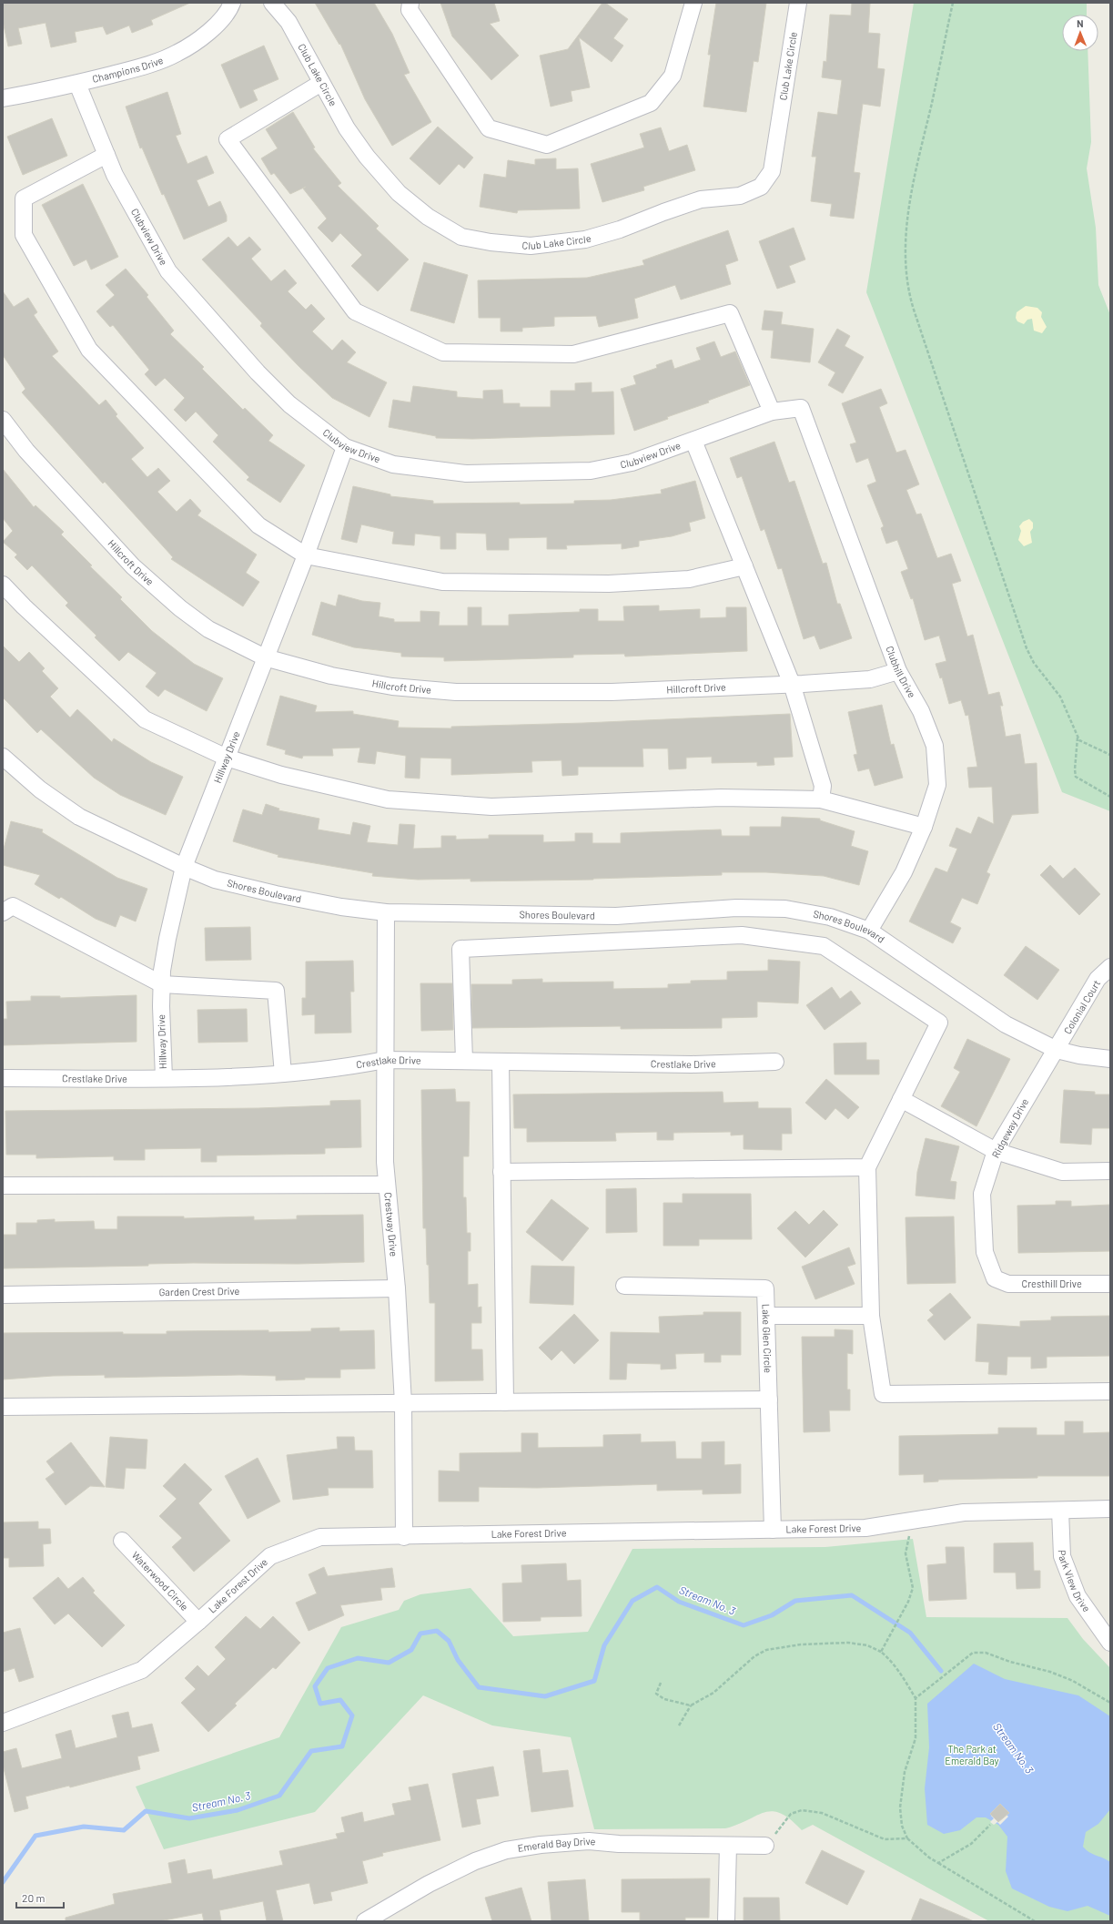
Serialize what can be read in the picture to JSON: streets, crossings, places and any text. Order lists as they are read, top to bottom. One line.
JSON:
{"streets":{"street":["Club Lake Circle","Champions Drive","Clubview Drive","Hillcroft Drive","Clubhill Drive","Hillway Drive","Shores Boulevard","Colonial Court","Crestlake Drive","Ridgeway Drive","Crestway Drive","Cresthill Drive","Garden Crest Drive","Lake Glen Circle","Lake Forest Drive","Park View Drive","Waterwood Circle","Emerald Bay Drive"]},"crossings":[["Champions Drive","Clubview Drive"],["Clubview Drive","Clubhill Drive"],["Clubview Drive","Hillway Drive"],["Hillcroft Drive","Clubhill Drive"],["Hillcroft Drive","Hillway Drive"],["Clubhill Drive","Shores Boulevard"],["Hillway Drive","Shores Boulevard"],["Hillway Drive","Crestlake Drive"],["Shores Boulevard","Colonial Court"],["Shores Boulevard","Ridgeway Drive"],["Shores Boulevard","Crestway Drive"],["Colonial Court","Ridgeway Drive"],["Crestlake Drive","Crestway Drive"],["Ridgeway Drive","Cresthill Drive"],["Crestway Drive","Garden Crest Drive"],["Crestway Drive","Lake Forest Drive"],["Lake Glen Circle","Lake Forest Drive"],["Lake Forest Drive","Park View Drive"],["Lake Forest Drive","Waterwood Circle"]],"water":["Stream No. 3"],"parks":["The Park at Emerald Bay"],"scale_bar":"20 m","north":"top"}
